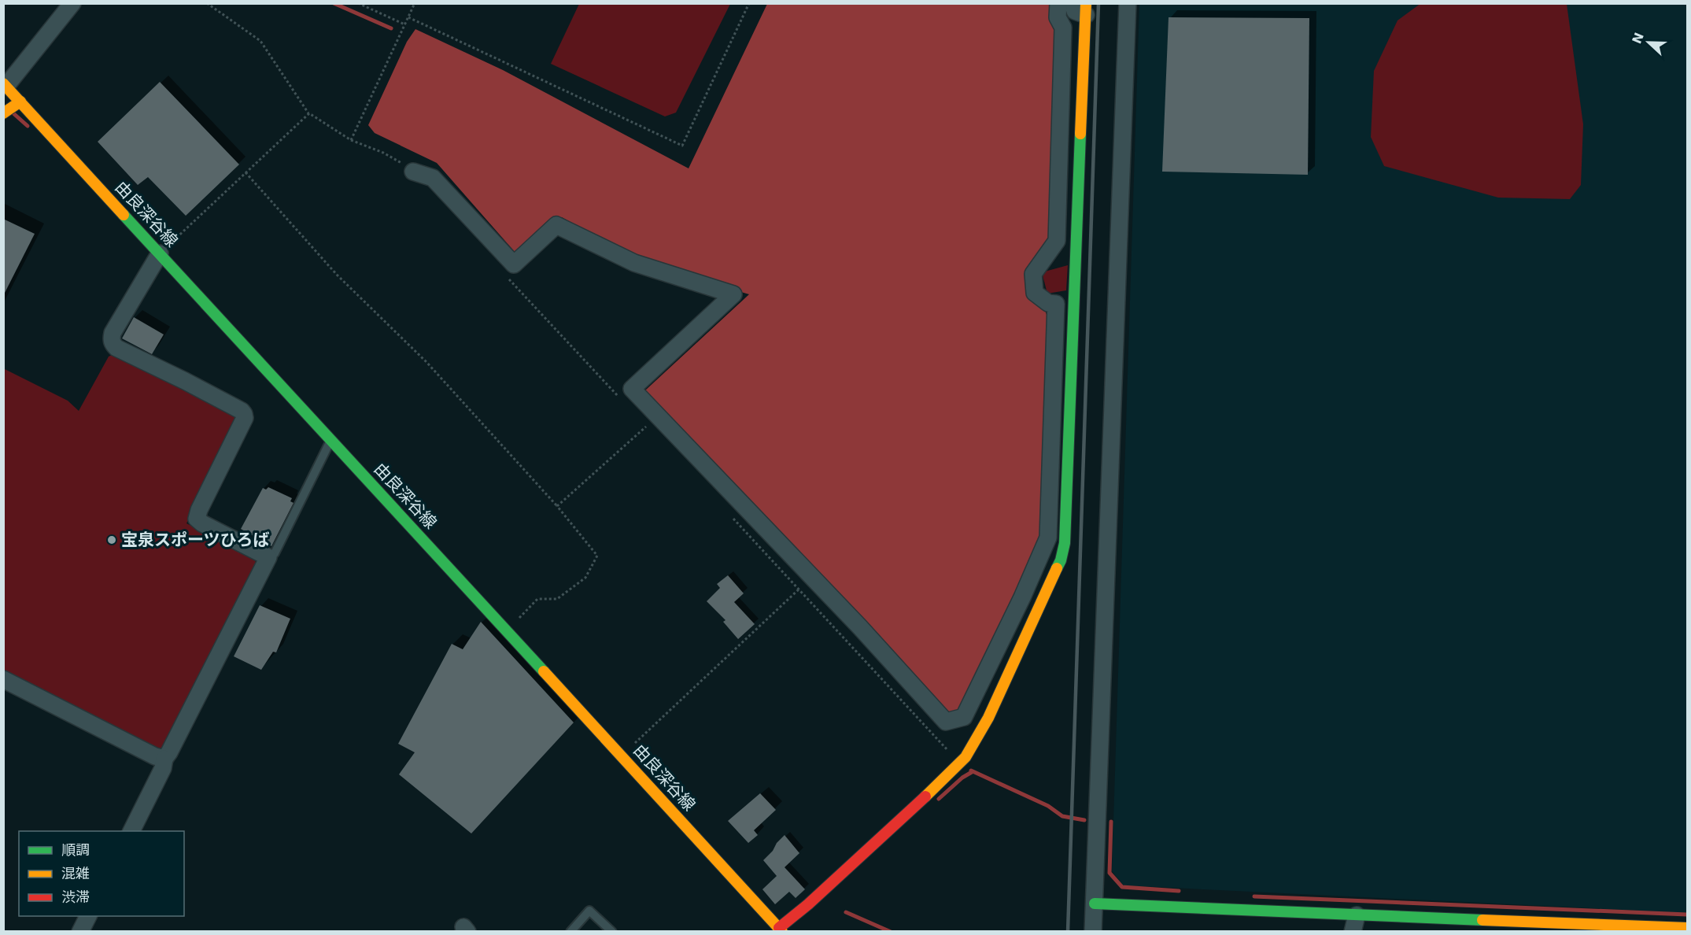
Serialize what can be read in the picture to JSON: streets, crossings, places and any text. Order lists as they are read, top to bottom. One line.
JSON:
{"streets":{"street":["由良深谷線"]},"places":["宝泉スポーツひろば"],"legend":["順調","混雑","渋滞"],"north":"left"}
